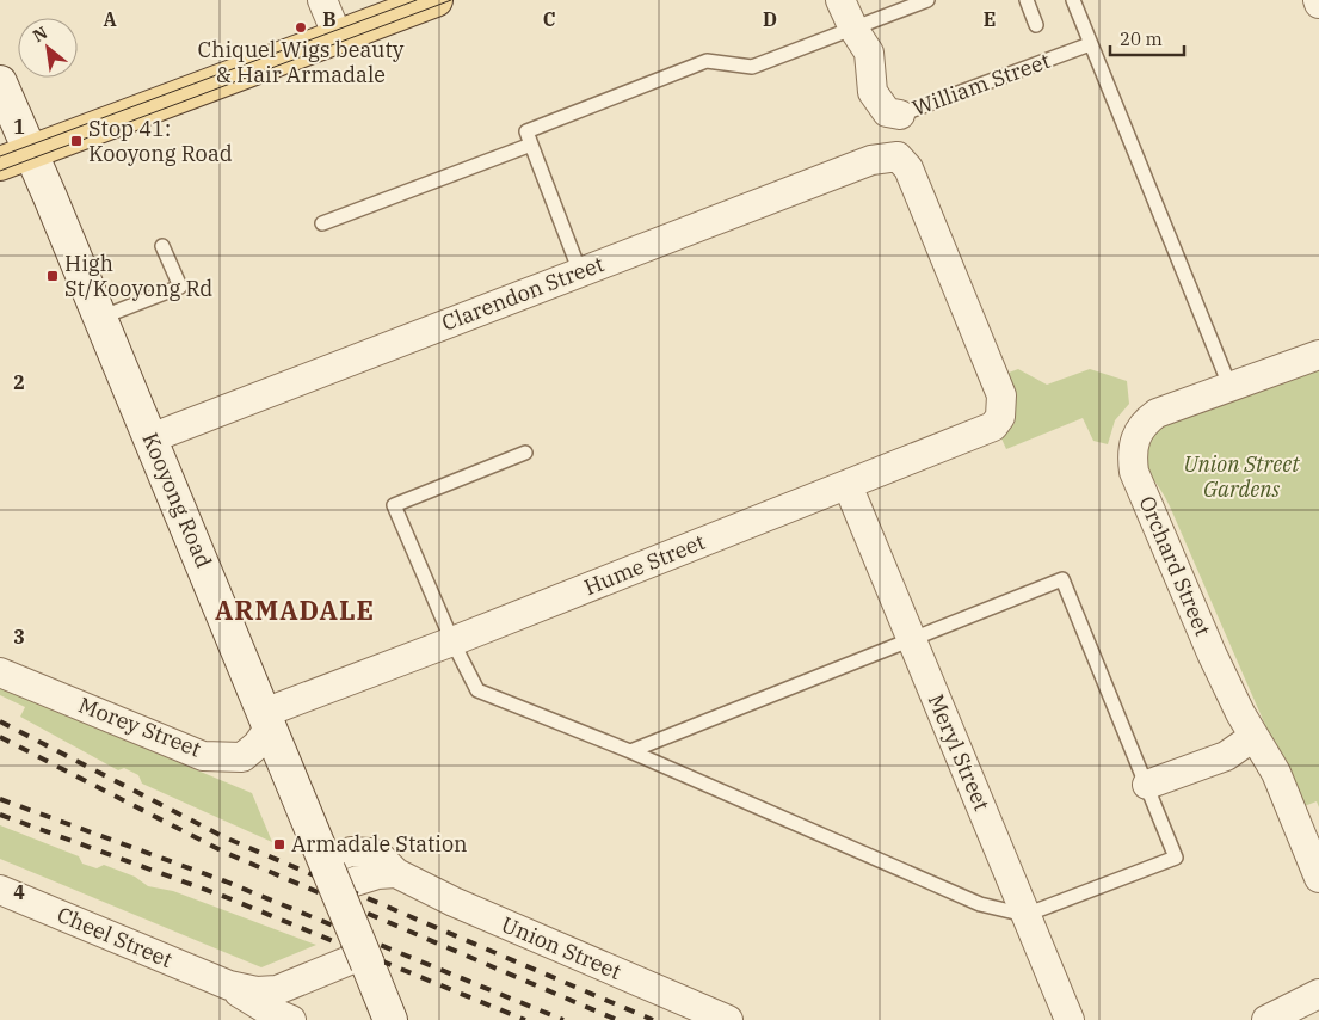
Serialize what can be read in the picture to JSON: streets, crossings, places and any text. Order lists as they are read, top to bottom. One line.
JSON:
{"streets":{"street":["William Street","Clarendon Street","Kooyong Road","Hume Street","Orchard Street","Morey Street","Meryl Street","Cheel Street","Union Street"]},"crossings":[["Clarendon Street","Kooyong Road"],["Clarendon Street","Hume Street"],["Kooyong Road","Hume Street"],["Kooyong Road","Morey Street"],["Kooyong Road","Cheel Street"],["Kooyong Road","Union Street"],["Hume Street","Morey Street"],["Hume Street","Meryl Street"]],"districts":["ARMADALE"],"parks":["Union Street Gardens"],"places":{"other":["Chiquel Wigs beauty & Hair Armadale"],"transit":["Stop 41: Kooyong Road","High St/Kooyong Rd","Armadale Station"]},"scale_bar":"20 m","north":"top left","grid":{"columns":["A","B","C","D","E"],"rows":["1","2","3","4"]}}
